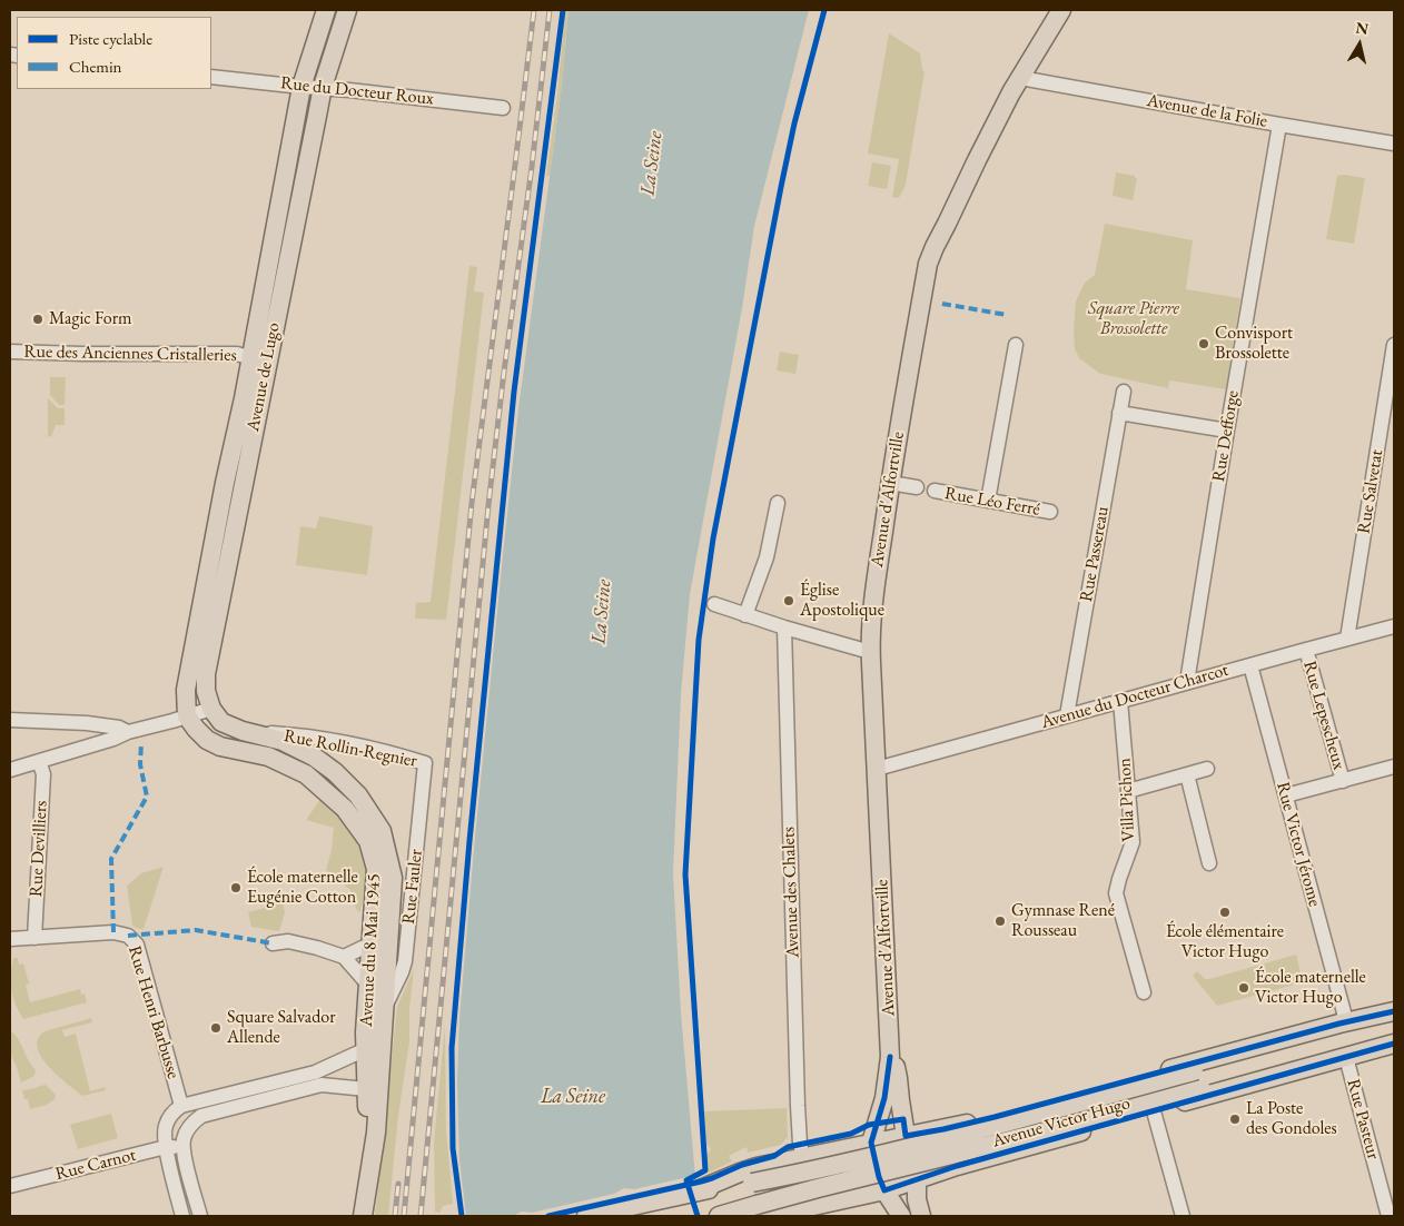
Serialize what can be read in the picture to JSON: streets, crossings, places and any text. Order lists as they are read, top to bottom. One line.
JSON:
{"streets":{"main road":["Avenue de Lugo","Avenue d'Alfortville","Avenue du 8 Mai 1945","Avenue Victor Hugo"],"street":["Rue du Docteur Roux","Avenue de la Folie","Rue des Anciennes Cristalleries","Rue Defforge","Rue Salvetat","Rue Léo Ferré","Rue Passereau","Avenue du Docteur Charcot","Rue Lepescheux","Rue Rollin-Regnier","Villa Pichon","Rue Victor Jérome","Rue Devilliers","Rue Fauler","Avenue des Chalets","Rue Henri Barbusse","Rue Pasteur","Rue Carnot"]},"crossings":[["Rue du Docteur Roux","Avenue de Lugo"],["Avenue de la Folie","Rue Defforge"],["Avenue de la Folie","Avenue d'Alfortville"],["Rue des Anciennes Cristalleries","Avenue de Lugo"],["Avenue de Lugo","Avenue du 8 Mai 1945"],["Rue Defforge","Avenue du Docteur Charcot"],["Rue Salvetat","Avenue du Docteur Charcot"],["Avenue d'Alfortville","Avenue du Docteur Charcot"],["Avenue d'Alfortville","Avenue Victor Hugo"],["Rue Passereau","Avenue du Docteur Charcot"],["Avenue du Docteur Charcot","Rue Lepescheux"],["Avenue du Docteur Charcot","Villa Pichon"],["Avenue du Docteur Charcot","Rue Victor Jérome"],["Rue Rollin-Regnier","Rue Fauler"],["Rue Rollin-Regnier","Avenue du 8 Mai 1945"],["Rue Victor Jérome","Avenue Victor Hugo"],["Rue Devilliers","Rue Henri Barbusse"],["Rue Fauler","Avenue du 8 Mai 1945"],["Avenue des Chalets","Avenue Victor Hugo"],["Rue Pasteur","Avenue Victor Hugo"]],"water":["La Seine"],"parks":["Square Pierre Brossolette"],"places":["Magic Form","Convisport Brossolette","Église Apostolique","École maternelle Eugénie Cotton","École élémentaire Victor Hugo","Gymnase René Rousseau","École maternelle Victor Hugo","Square Salvador Allende","La Poste des Gondoles"],"legend":["Piste cyclable","Chemin"],"north":"top"}
